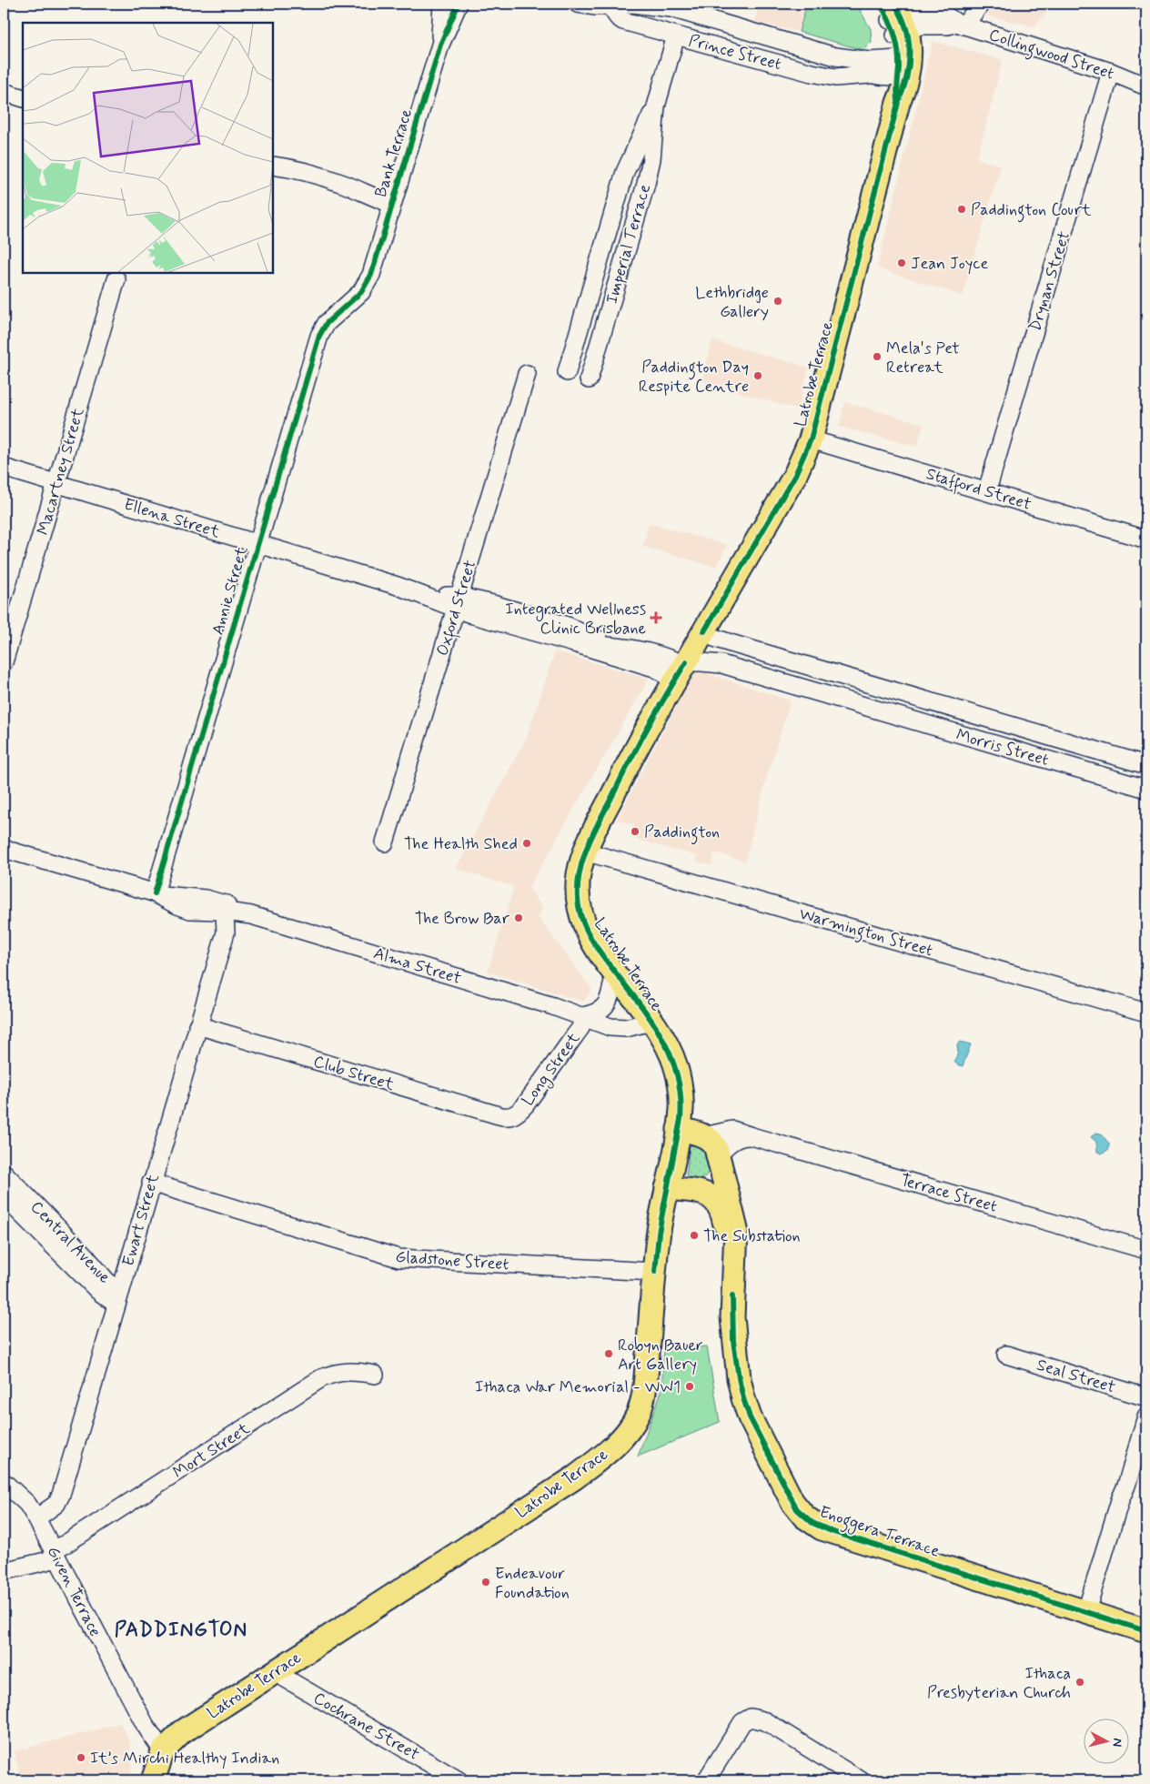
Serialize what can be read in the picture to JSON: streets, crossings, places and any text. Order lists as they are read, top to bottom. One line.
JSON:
{"streets":{"main road":["Latrobe Terrace","Enoggera Terrace"],"street":["Prince Street","Collingwood Street","Bank Terrace","Imperial Terrace","Drynan Street","Macartney Street","Stafford Street","Ellena Street","Annie Street","Oxford Street","Morris Street","Warmington Street","Alma Street","Long Street","Club Street","Terrace Street","Ewart Street","Central Avenue","Gladstone Street","Seal Street","Mort Street","Given Terrace","Cochrane Street"]},"crossings":[["Prince Street","Imperial Terrace"],["Prince Street","Latrobe Terrace"],["Collingwood Street","Drynan Street"],["Collingwood Street","Latrobe Terrace"],["Bank Terrace","Annie Street"],["Drynan Street","Stafford Street"],["Latrobe Terrace","Stafford Street"],["Latrobe Terrace","Ellena Street"],["Latrobe Terrace","Morris Street"],["Latrobe Terrace","Warmington Street"],["Latrobe Terrace","Alma Street"],["Latrobe Terrace","Gladstone Street"],["Latrobe Terrace","Enoggera Terrace"],["Latrobe Terrace","Given Terrace"],["Latrobe Terrace","Cochrane Street"],["Macartney Street","Ellena Street"],["Ellena Street","Annie Street"],["Ellena Street","Oxford Street"],["Ellena Street","Morris Street"],["Annie Street","Alma Street"],["Alma Street","Long Street"],["Alma Street","Ewart Street"],["Long Street","Club Street"],["Club Street","Ewart Street"],["Terrace Street","Enoggera Terrace"],["Ewart Street","Central Avenue"],["Ewart Street","Gladstone Street"],["Ewart Street","Given Terrace"],["Mort Street","Given Terrace"]],"districts":["PADDINGTON"],"places":{"other":["Paddington Court","Jean Joyce","Lethbridge Gallery","Mela's Pet Retreat","Paddington Day Respite Centre","Paddington","The Health Shed","The Brow Bar","The Substation","Robyn Bauer Art Gallery","Ithaca War Memorial - WW1","Endeavour Foundation","Ithaca Presbyterian Church","It’s Mirchi Healthy Indian"],"health":["Integrated Wellness Clinic Brisbane"]},"north":"right"}
